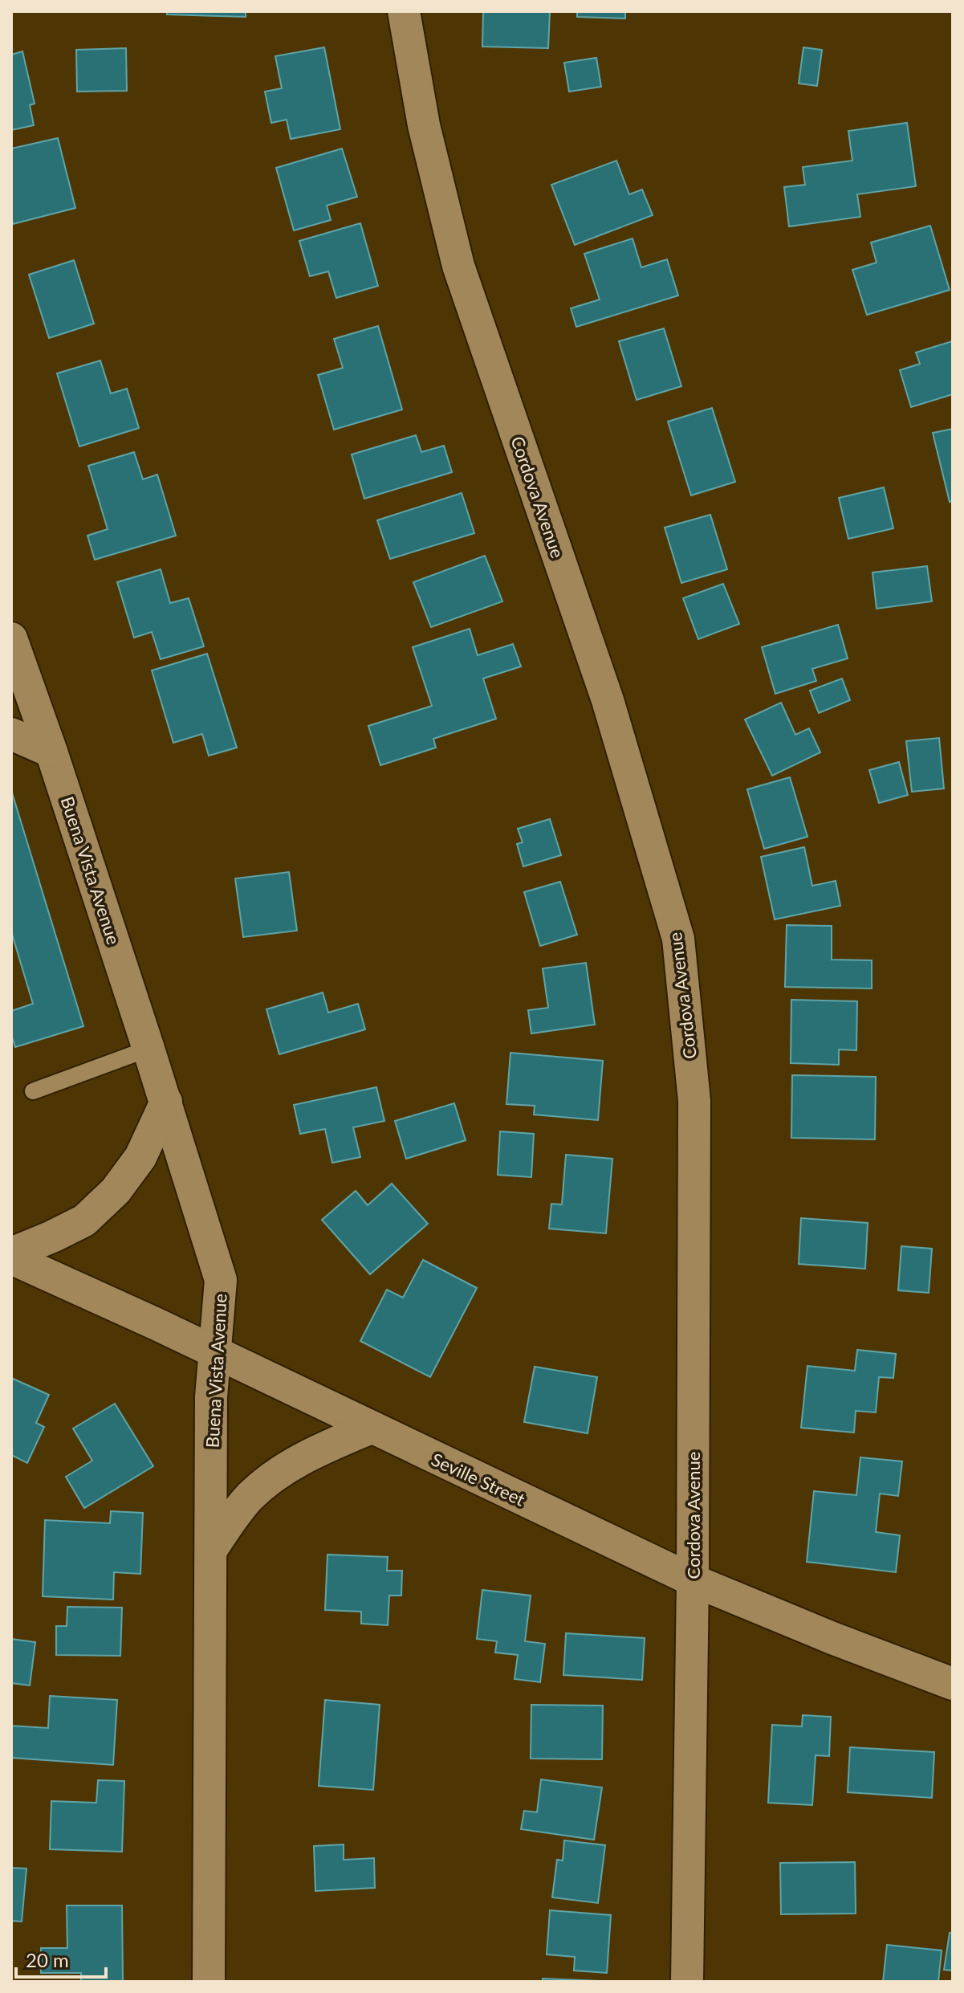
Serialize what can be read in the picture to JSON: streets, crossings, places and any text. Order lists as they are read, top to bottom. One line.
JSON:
{"streets":{"street":["Cordova Avenue","Buena Vista Avenue","Seville Street"]},"crossings":[["Cordova Avenue","Seville Street"],["Buena Vista Avenue","Seville Street"]],"scale_bar":"20 m"}
